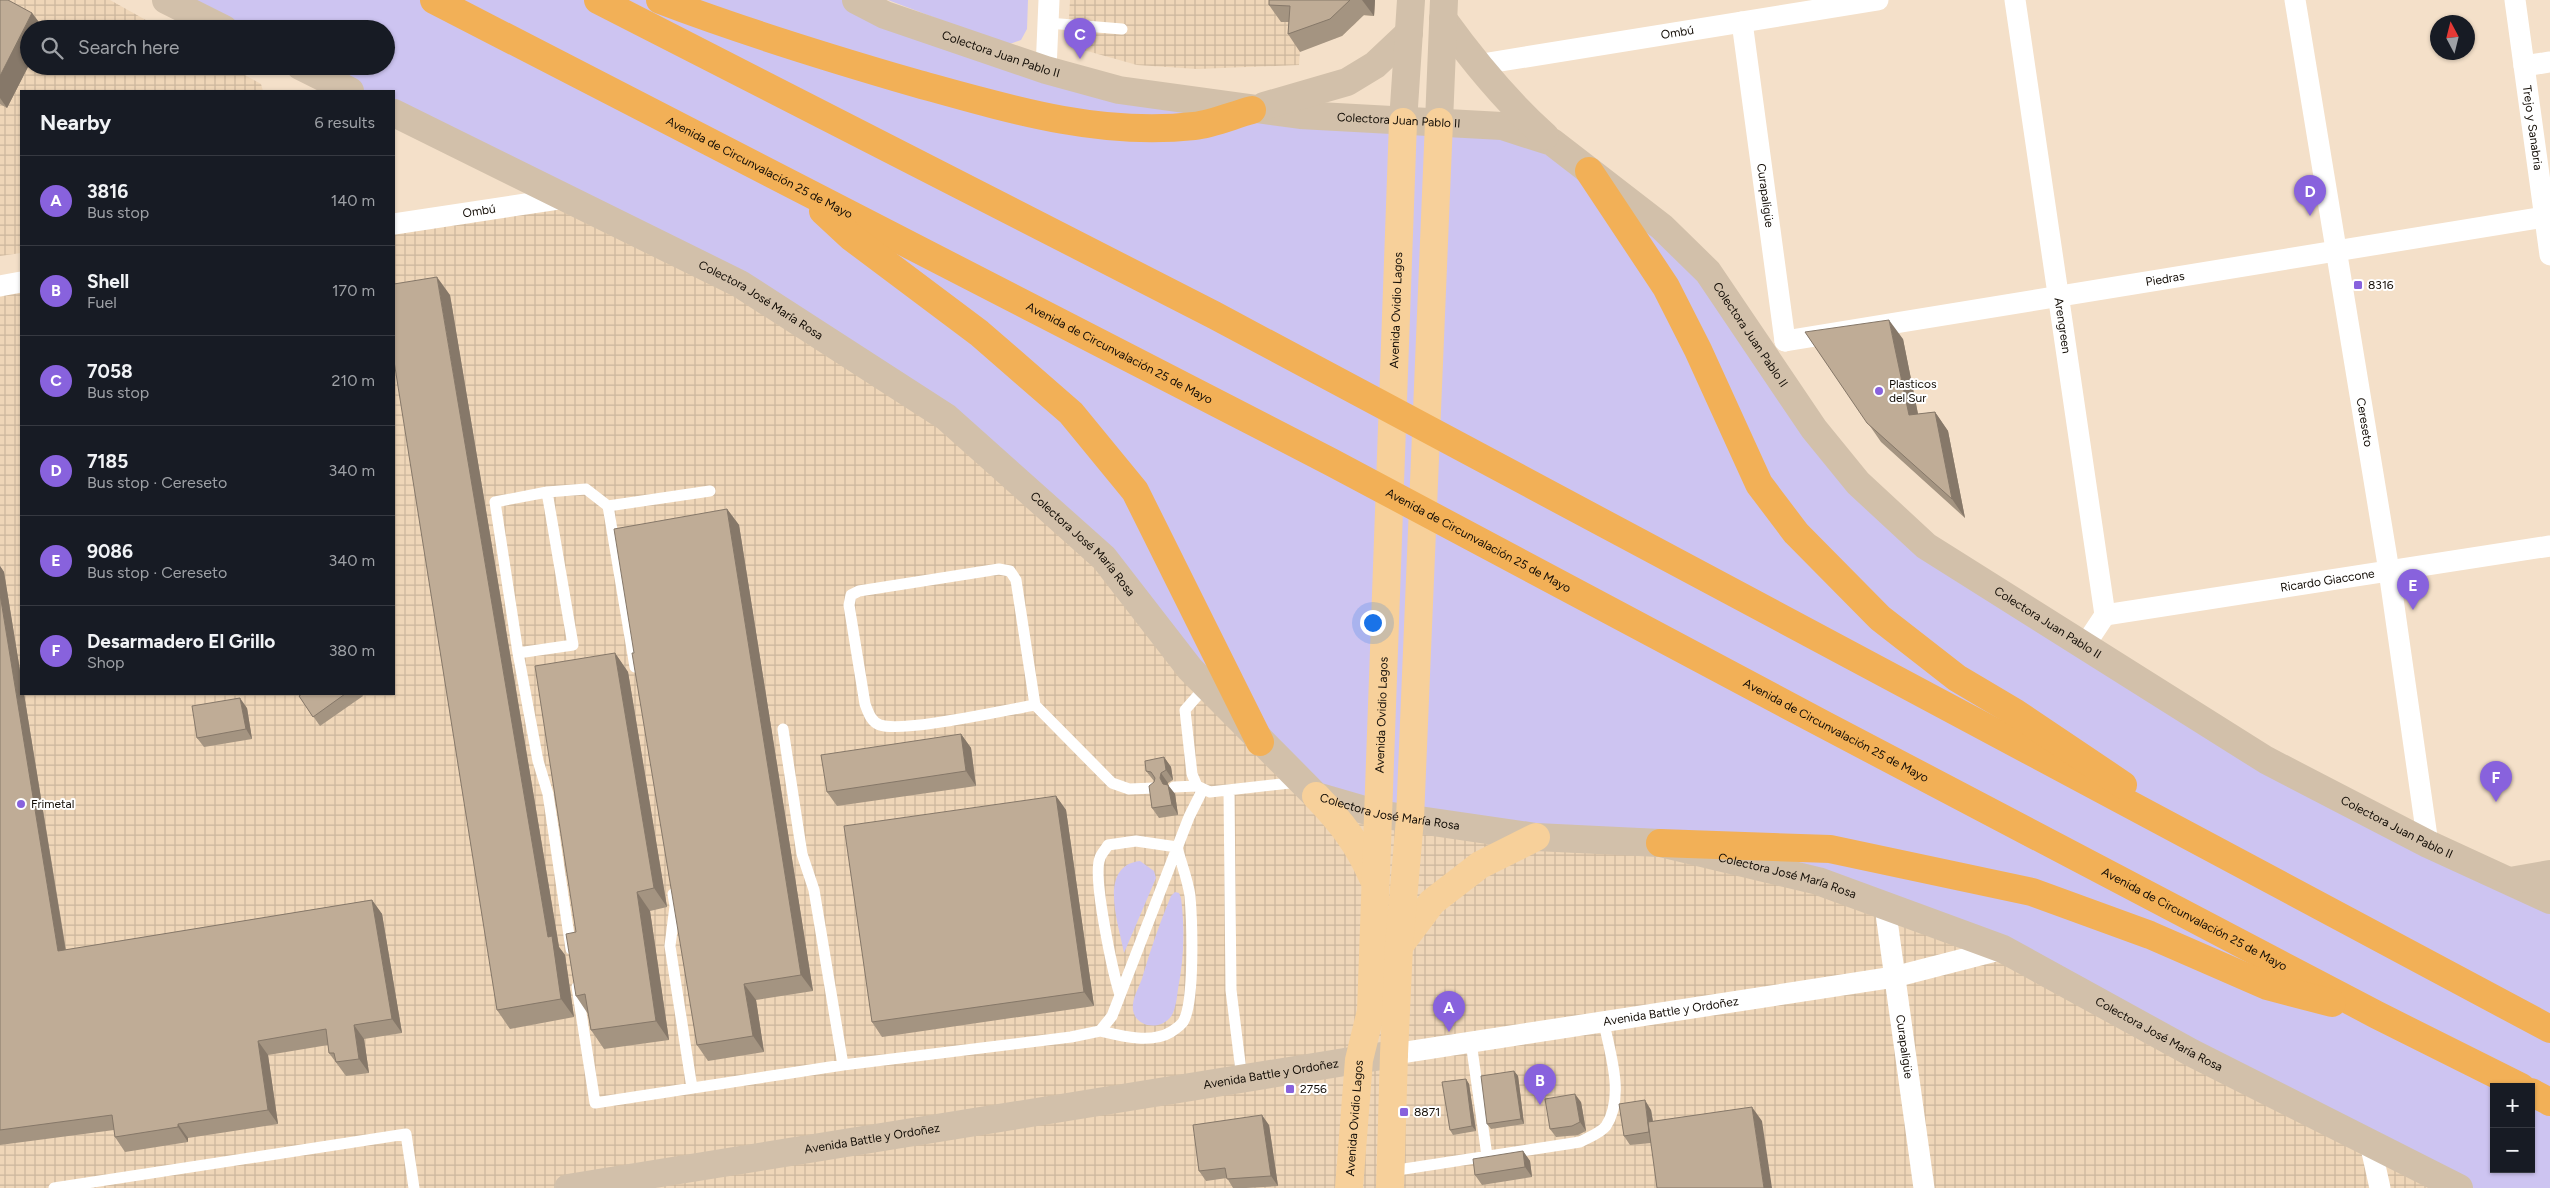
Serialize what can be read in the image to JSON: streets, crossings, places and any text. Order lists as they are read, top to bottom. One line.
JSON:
{"streets":{"highway":["Avenida de Circunvalación 25 de Mayo"],"main road":["Colectora Juan Pablo II","Colectora José María Rosa","Avenida Ovidio Lagos","Avenida Battle y Ordoñez"],"street":["Ombú","Trejo y Sanabria","Curapaligüe","Piedras","Arengreen","Cereseto","Ricardo Giaccone"]},"crossings":[["Ombú","Curapaligüe"],["Ombú","Colectora José María Rosa"],["Colectora Juan Pablo II","Avenida Ovidio Lagos"],["Colectora Juan Pablo II","Cereseto"],["Trejo y Sanabria","Piedras"],["Curapaligüe","Piedras"],["Curapaligüe","Colectora José María Rosa"],["Curapaligüe","Avenida Battle y Ordoñez"],["Piedras","Arengreen"],["Piedras","Cereseto"],["Colectora José María Rosa","Avenida Ovidio Lagos"],["Colectora José María Rosa","Avenida Battle y Ordoñez"],["Avenida Ovidio Lagos","Avenida Battle y Ordoñez"],["Arengreen","Ricardo Giaccone"],["Cereseto","Ricardo Giaccone"]],"places":{"transit":["8316","2756","8871"],"other":["Plasticos del Sur","Frimetal"]},"north":"top","page":{"pins":["C","D","E","F","A","B"],"search":"Search here","heading":["Nearby","6 results"],"list":[{"mark":"A","name":"3816","note":"Bus stop","value":"140 m"},{"mark":"B","name":"Shell","note":"Fuel","value":"170 m"},{"mark":"C","name":"7058","note":"Bus stop","value":"210 m"},{"mark":"D","name":"7185","note":"Bus stop · Cereseto","value":"340 m"},{"mark":"E","name":"9086","note":"Bus stop · Cereseto","value":"340 m"},{"mark":"F","name":"Desarmadero El Grillo","note":"Shop","value":"380 m"}],"map_buttons":["+","−"]}}
